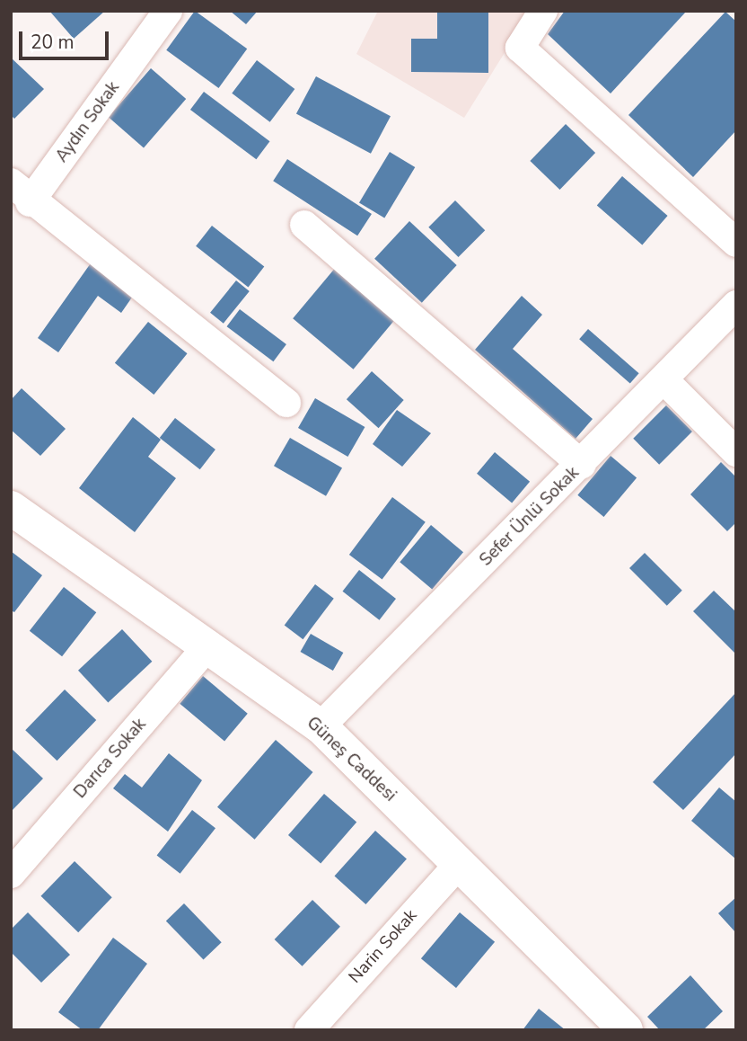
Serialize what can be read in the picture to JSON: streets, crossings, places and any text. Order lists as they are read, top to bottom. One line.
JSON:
{"streets":{"street":["Aydın Sokak","Sefer Ünlü Sokak","Darıca Sokak","Güneş Caddesi","Narin Sokak"]},"crossings":[["Sefer Ünlü Sokak","Güneş Caddesi"],["Darıca Sokak","Güneş Caddesi"],["Güneş Caddesi","Narin Sokak"]],"scale_bar":"20 m"}
